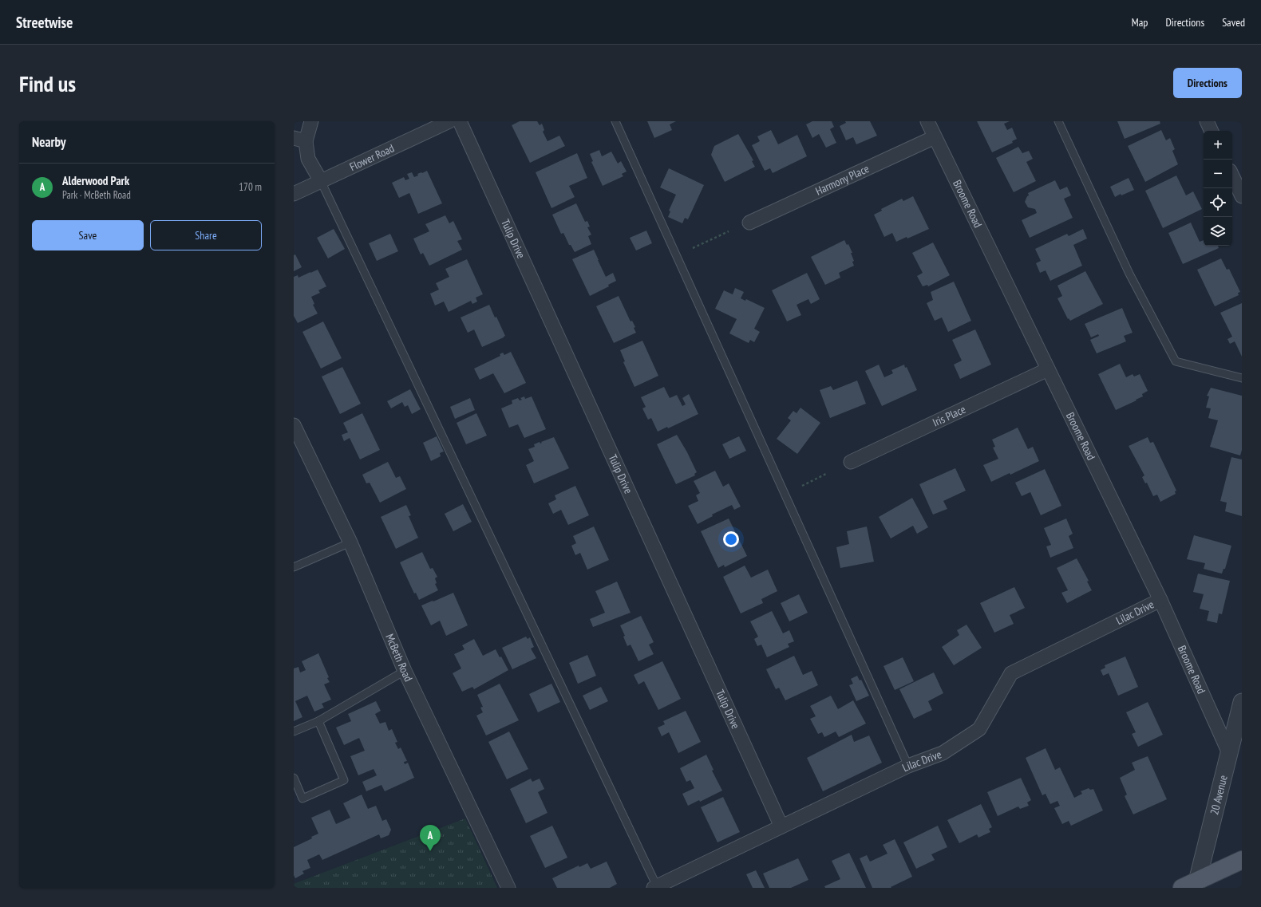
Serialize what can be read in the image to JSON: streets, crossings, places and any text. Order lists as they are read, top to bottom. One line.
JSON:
{"streets":{"street":["Flower Road","Harmony Place","Broome Road","Tulip Drive","Iris Place","Lilac Drive","McBeth Road","20 Avenue"]},"crossings":[["Harmony Place","Broome Road"],["Broome Road","Iris Place"],["Broome Road","Lilac Drive"],["Broome Road","20 Avenue"],["Tulip Drive","Lilac Drive"]],"page":{"header":"Streetwise","nav":["Map","Directions","Saved"],"buttons":["Directions",["Save","Share"]],"title":"Find us","heading":"Nearby","map_buttons":["+","−"],"list":[{"mark":"A","name":"Alderwood Park","note":"Park · McBeth Road","value":"170 m"}],"pins":"A"}}
